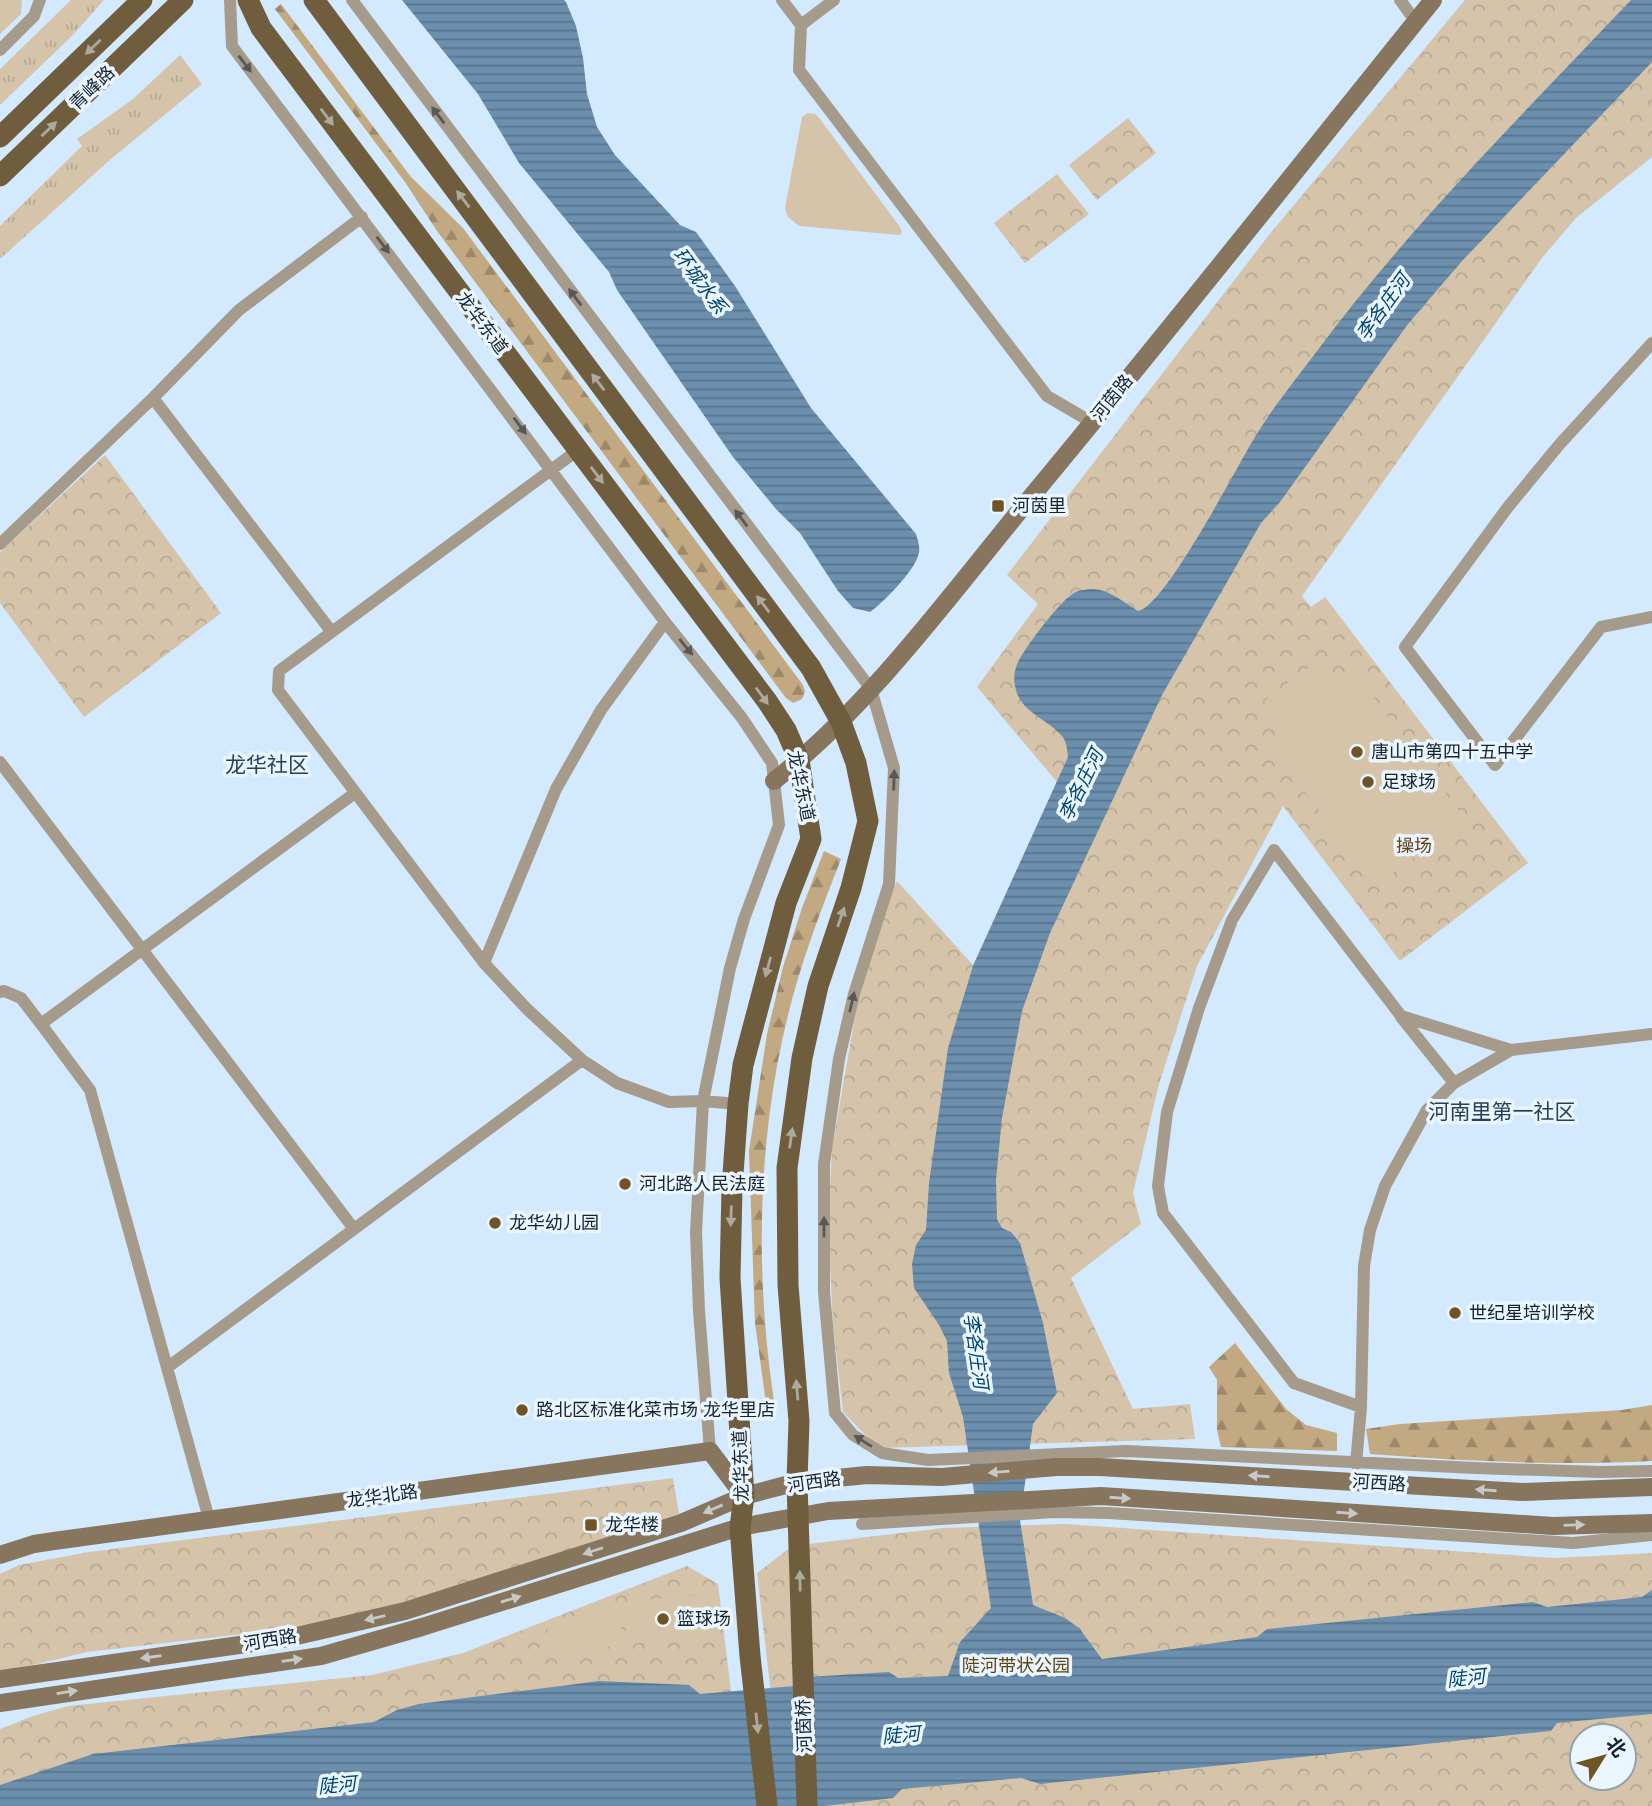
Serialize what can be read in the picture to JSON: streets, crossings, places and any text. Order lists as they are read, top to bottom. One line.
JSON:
{"streets":{"main road":["青峰路","龙华东道","河茵路","河西路","龙华北路","河茵桥"]},"crossings":[["龙华东道","河茵路"],["龙华东道","河西路"],["河西路","河茵桥"]],"one_way":["河茵桥"],"districts":["龙华社区","河南里第一社区"],"water":["环城水系","李各庄河","陡河"],"parks":["操场","陡河带状公园"],"places":{"transit":["河茵里","龙华楼"],"other":["唐山市第四十五中学","足球场","河北路人民法庭","龙华幼儿园","世纪星培训学校","路北区标准化菜市场 龙华里店","篮球场"]},"north":"top right"}
